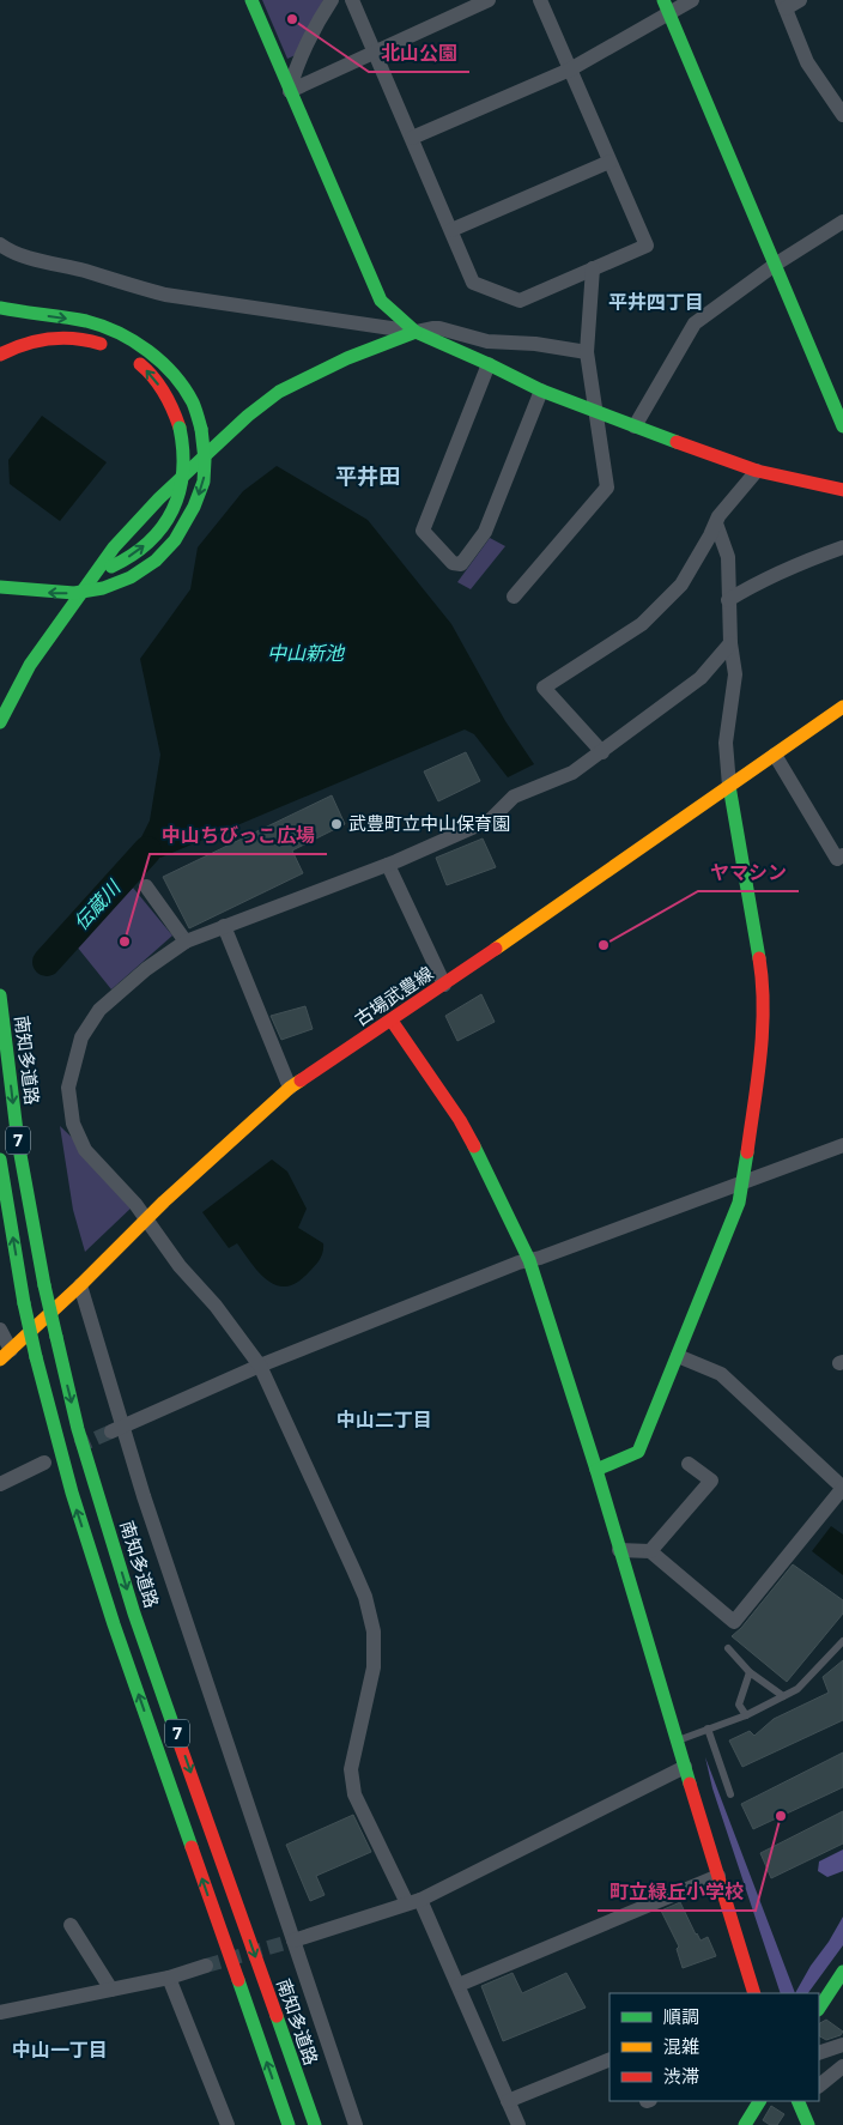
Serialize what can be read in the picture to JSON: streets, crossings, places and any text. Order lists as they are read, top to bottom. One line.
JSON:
{"streets":{"main road":["古場武豊線","南知多道路","7"]},"districts":["平井四丁目","平井田","中山二丁目","中山一丁目"],"water":["中山新池","伝蔵川"],"places":["北山公園","武豊町立中山保育園","中山ちびっこ広場","ヤマシン","町立緑丘小学校"],"legend":["順調","混雑","渋滞"]}
